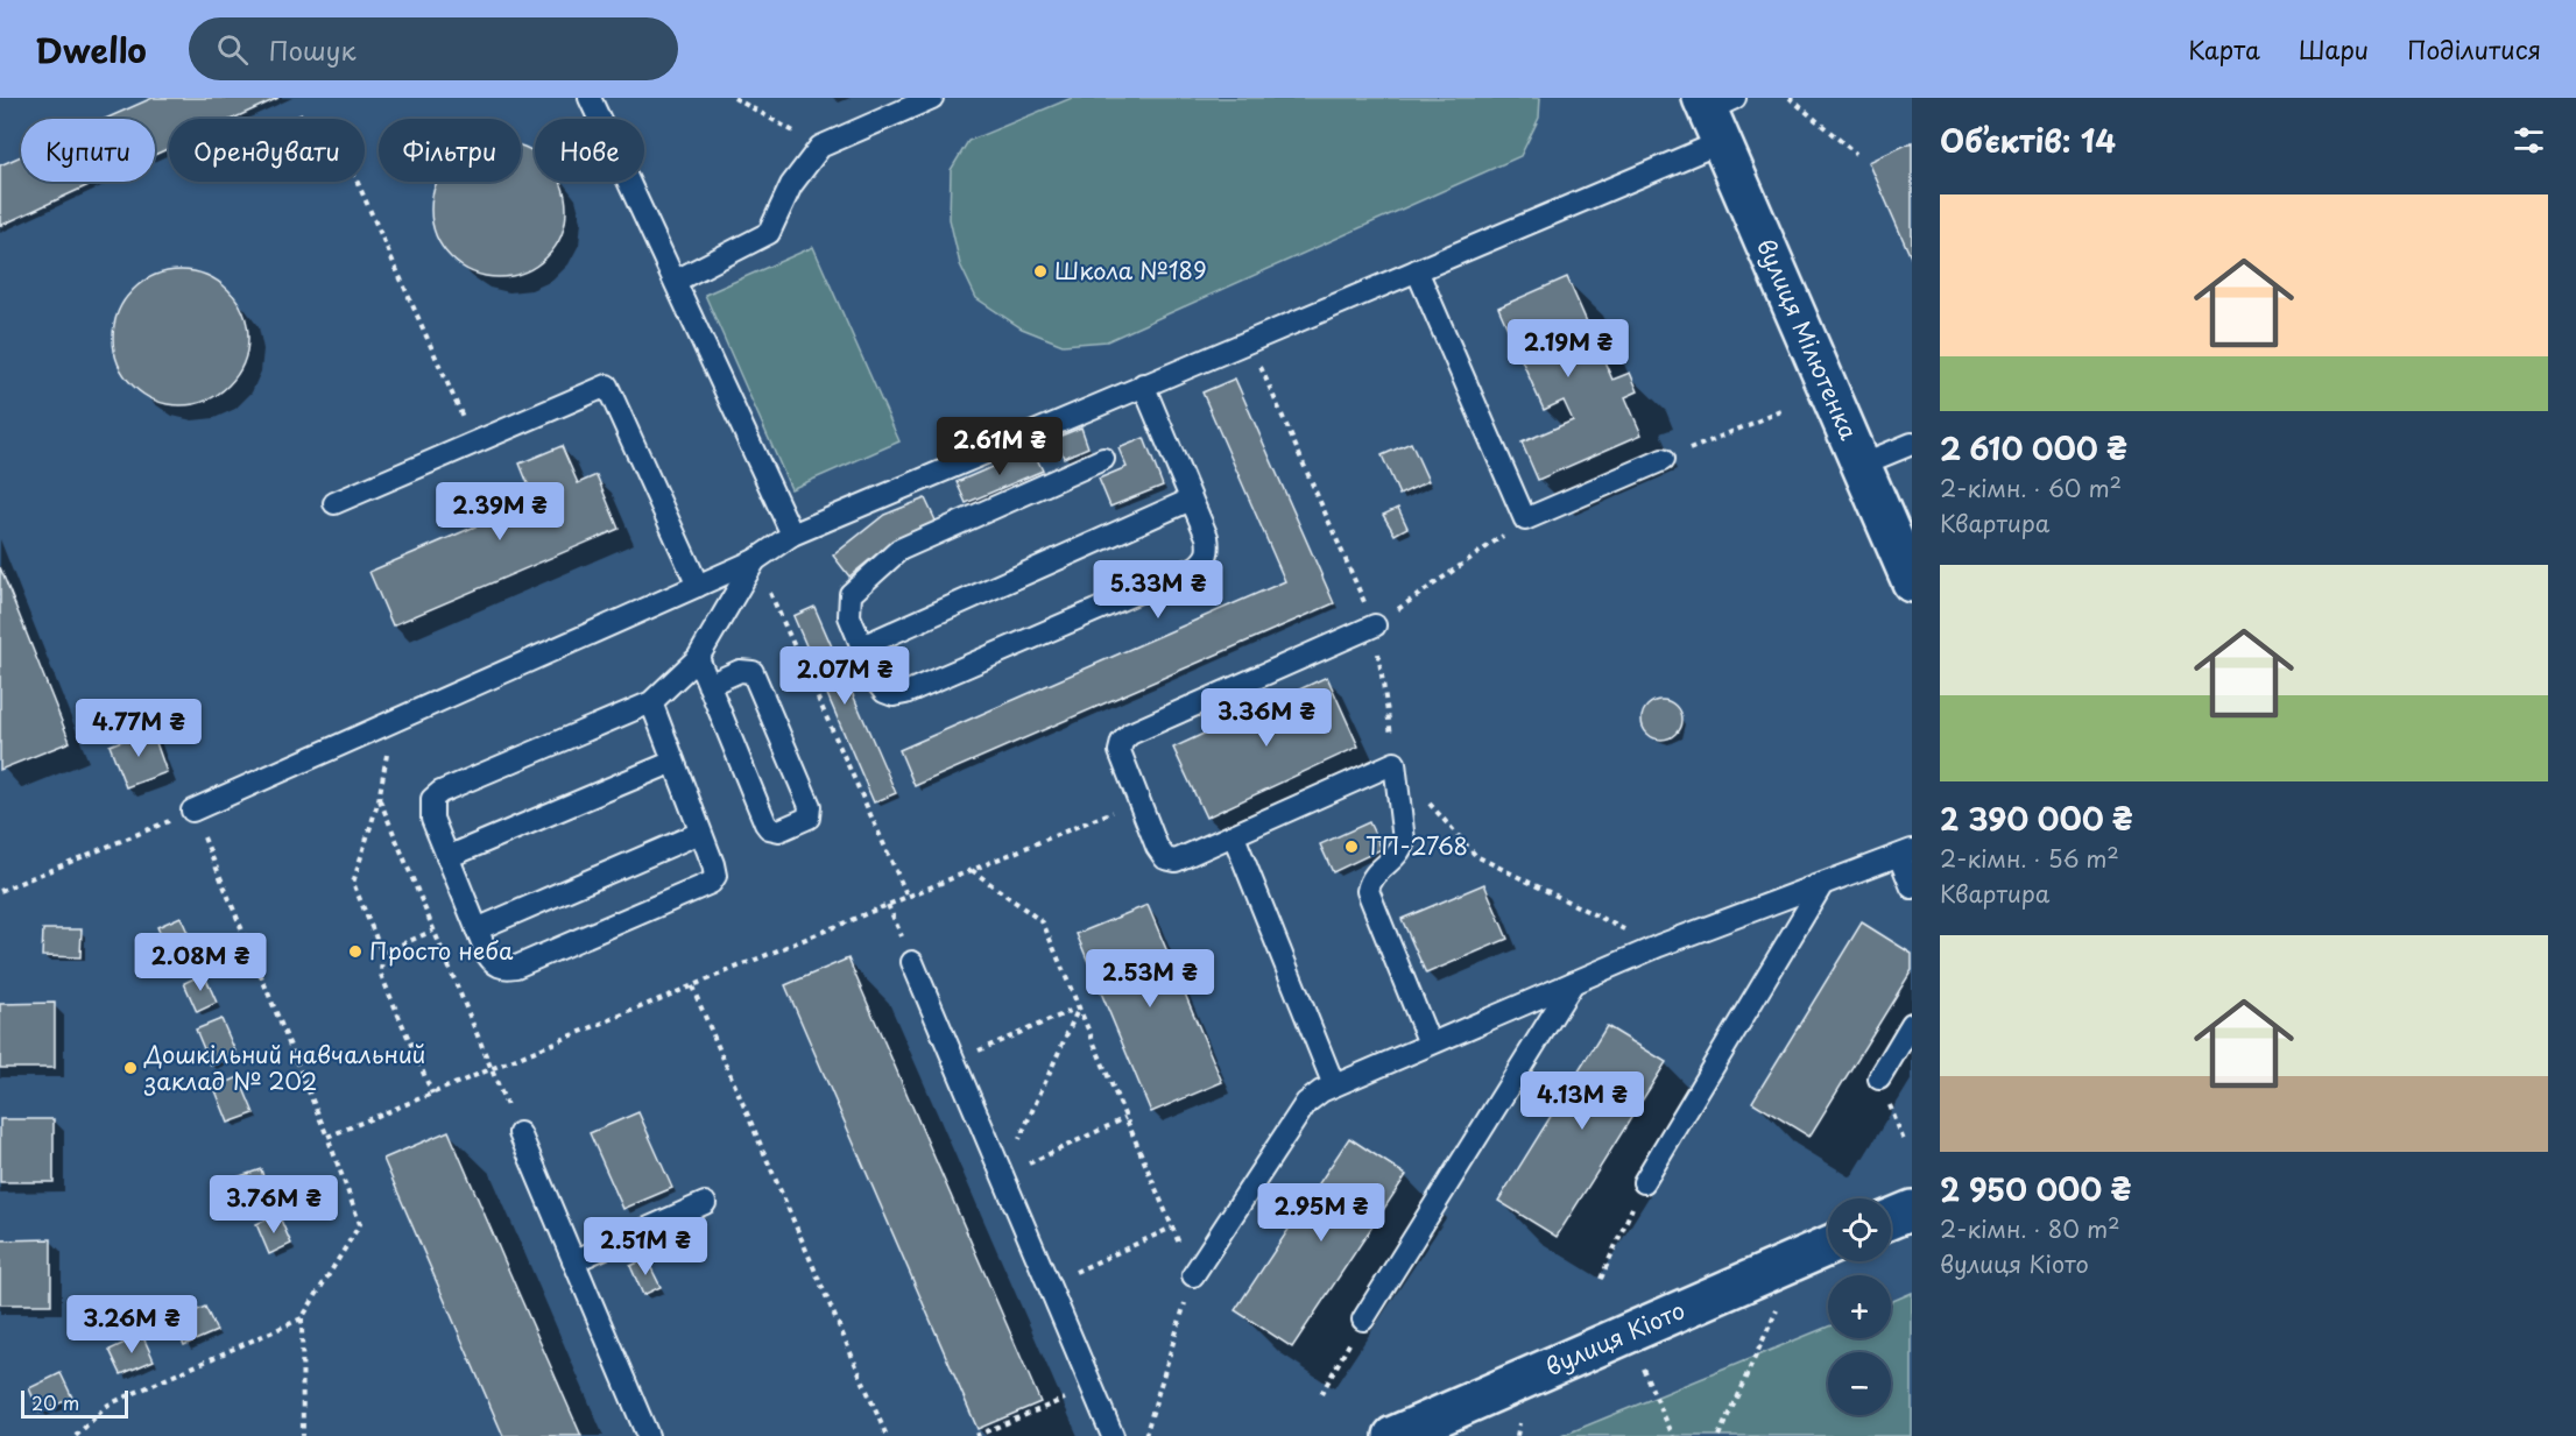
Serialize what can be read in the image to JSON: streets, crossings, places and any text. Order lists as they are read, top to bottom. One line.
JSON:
{"streets":{"street":["вулиця Мілютенка","вулиця Кіото"]},"places":["Школа №189","ТП-2768","Просто неба","Дошкільний навчальний заклад № 202"],"scale_bar":"20 m","page":{"header":"Dwello","search":"Пошук","nav":["Карта","Шари","Поділитися"],"heading":"Об’єктів: 14","chip":["Купити","Орендувати","Фільтри","Нове"],"list":[{"name":"2 610 000 ₴","note":"2-кімн. · 60 m² · Квартира"},{"name":"2 390 000 ₴","note":"2-кімн. · 56 m² · Квартира"},{"name":"2 950 000 ₴","note":"2-кімн. · 80 m² · вулиця Кіото"}],"price":["2.19M ₴","2.61M ₴","2.39M ₴","5.33M ₴","2.07M ₴","3.36M ₴","4.77M ₴","2.08M ₴","2.53M ₴","4.13M ₴","3.76M ₴","2.95M ₴","2.51M ₴","3.26M ₴"],"map_buttons":["+","−"],"scale":"20 m"}}
